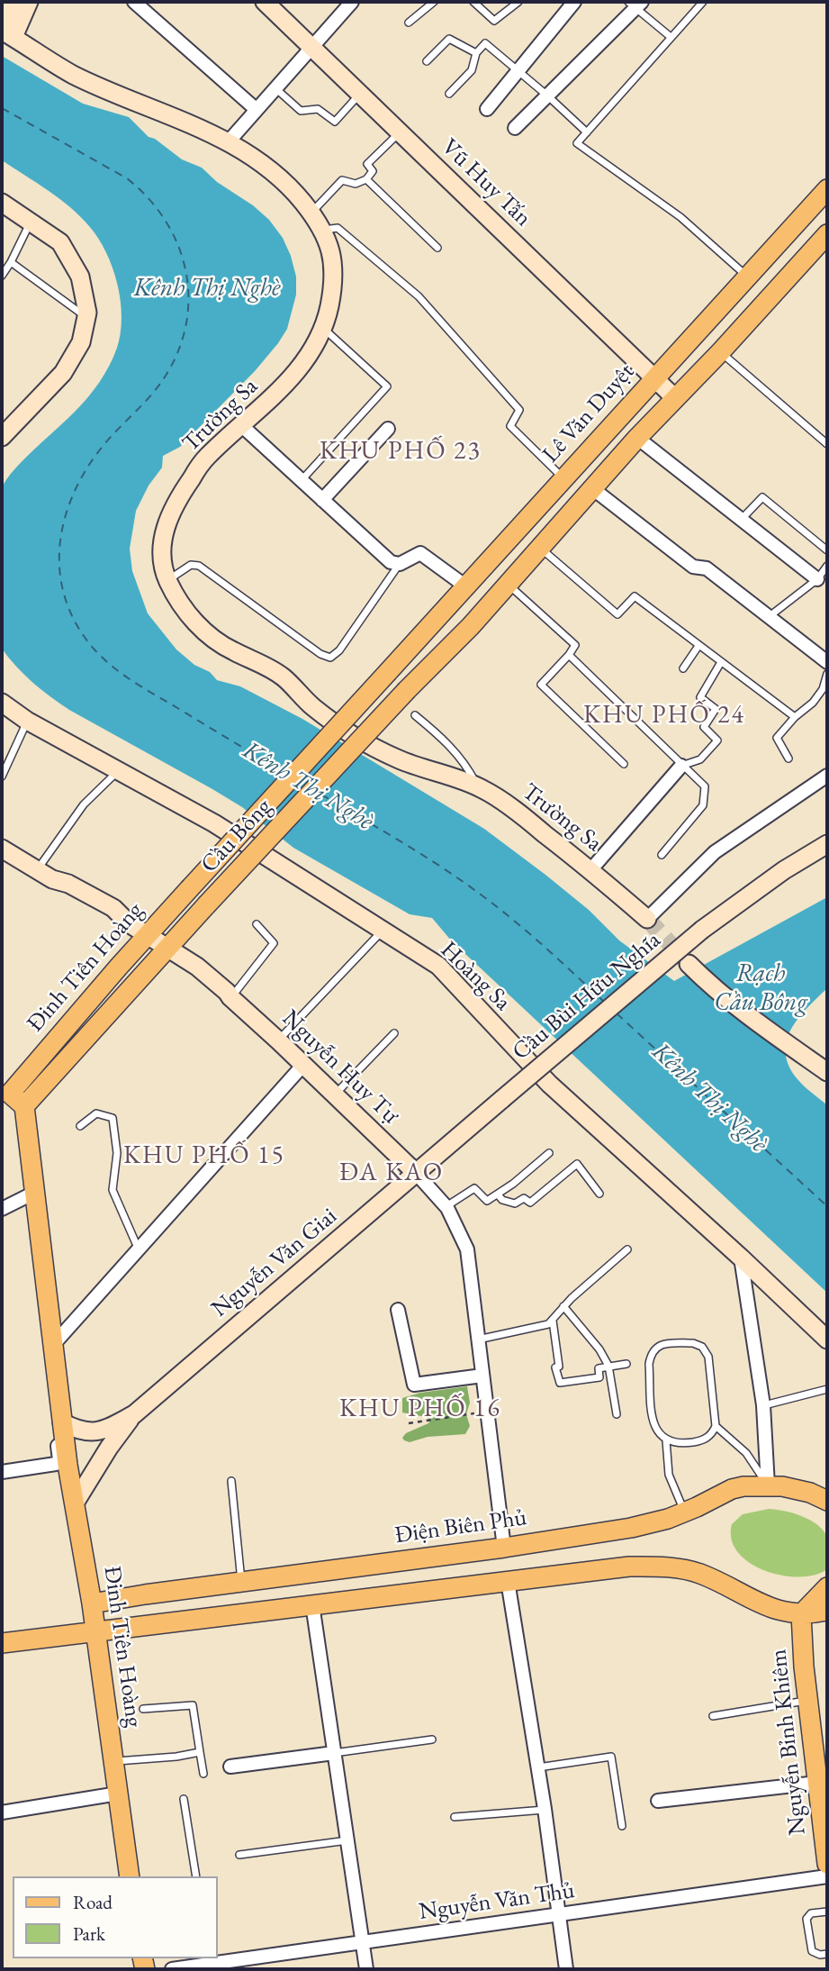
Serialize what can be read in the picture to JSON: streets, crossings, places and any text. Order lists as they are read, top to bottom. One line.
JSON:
{"streets":{"main road":["Lê Văn Duyệt","Cầu Bông","Đinh Tiên Hoàng","Ðiện Biên Phủ","Nguyễn Bỉnh Khiêm"],"street":["Vũ Huy Tấn","Trường Sa","Hoàng Sa","Cầu Bùi Hữu Nghĩa","Nguyễn Huy Tự","Nguyễn Văn Giai","Nguyễn Văn Thủ"]},"crossings":[["Vũ Huy Tấn","Lê Văn Duyệt"],["Lê Văn Duyệt","Cầu Bông"],["Cầu Bông","Đinh Tiên Hoàng"],["Đinh Tiên Hoàng","Nguyễn Huy Tự"],["Đinh Tiên Hoàng","Nguyễn Văn Giai"],["Đinh Tiên Hoàng","Ðiện Biên Phủ"],["Cầu Bùi Hữu Nghĩa","Nguyễn Văn Giai"],["Nguyễn Huy Tự","Nguyễn Văn Giai"]],"districts":["KHU PHỐ 23","KHU PHỐ 24","KHU PHỐ 15","ĐA KAO","KHU PHỐ 16"],"water":["Kênh Thị Nghè","Rạch Cầu Bông"],"legend":["Road","Park"]}
